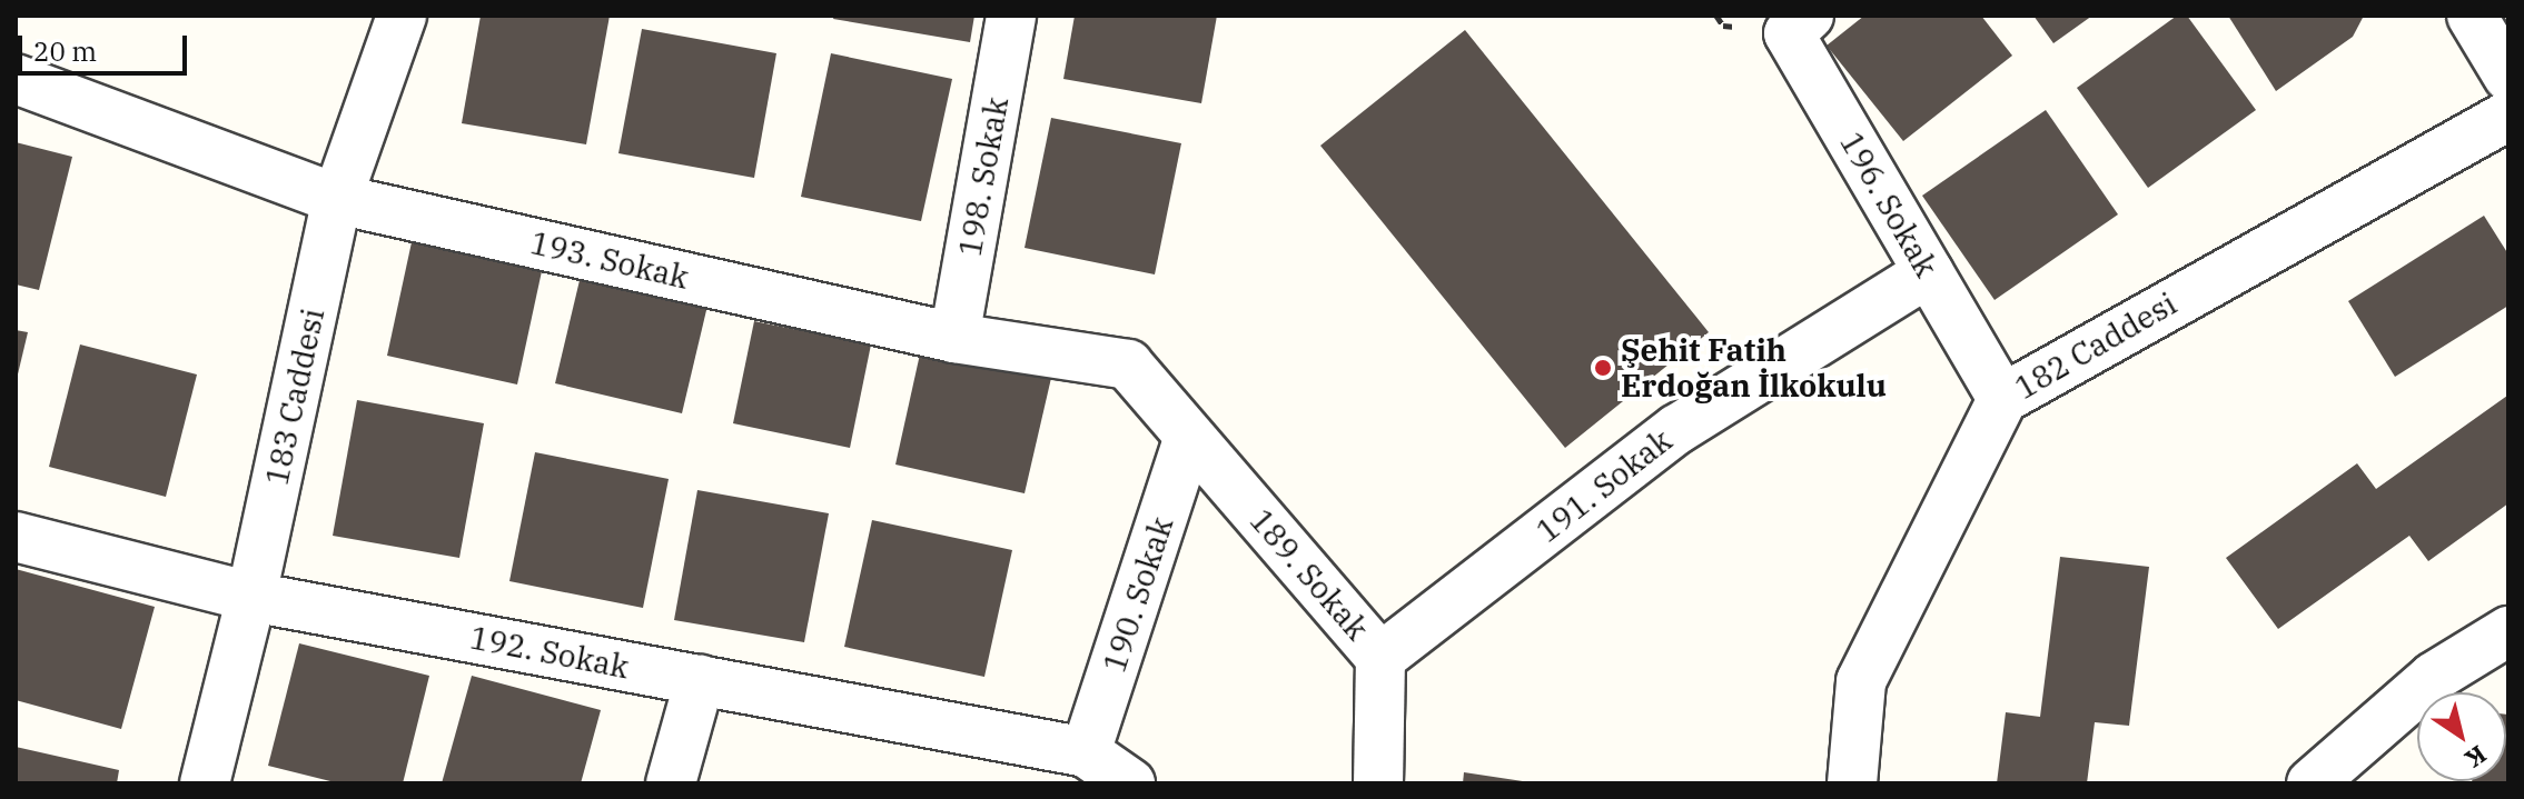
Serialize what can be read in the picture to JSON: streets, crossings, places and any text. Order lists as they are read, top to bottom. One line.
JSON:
{"streets":{"street":["198. Sokak","196. Sokak","193. Sokak","182 Caddesi","183 Caddesi","191. Sokak","189. Sokak","190. Sokak","192. Sokak"]},"crossings":[["198. Sokak","193. Sokak"],["196. Sokak","182 Caddesi"],["196. Sokak","191. Sokak"],["193. Sokak","183 Caddesi"],["193. Sokak","189. Sokak"],["193. Sokak","190. Sokak"],["183 Caddesi","192. Sokak"],["191. Sokak","189. Sokak"],["189. Sokak","190. Sokak"],["190. Sokak","192. Sokak"]],"places":["Şehit Fatih Erdoğan İlkokulu"],"scale_bar":"20 m","north":"bottom right"}
